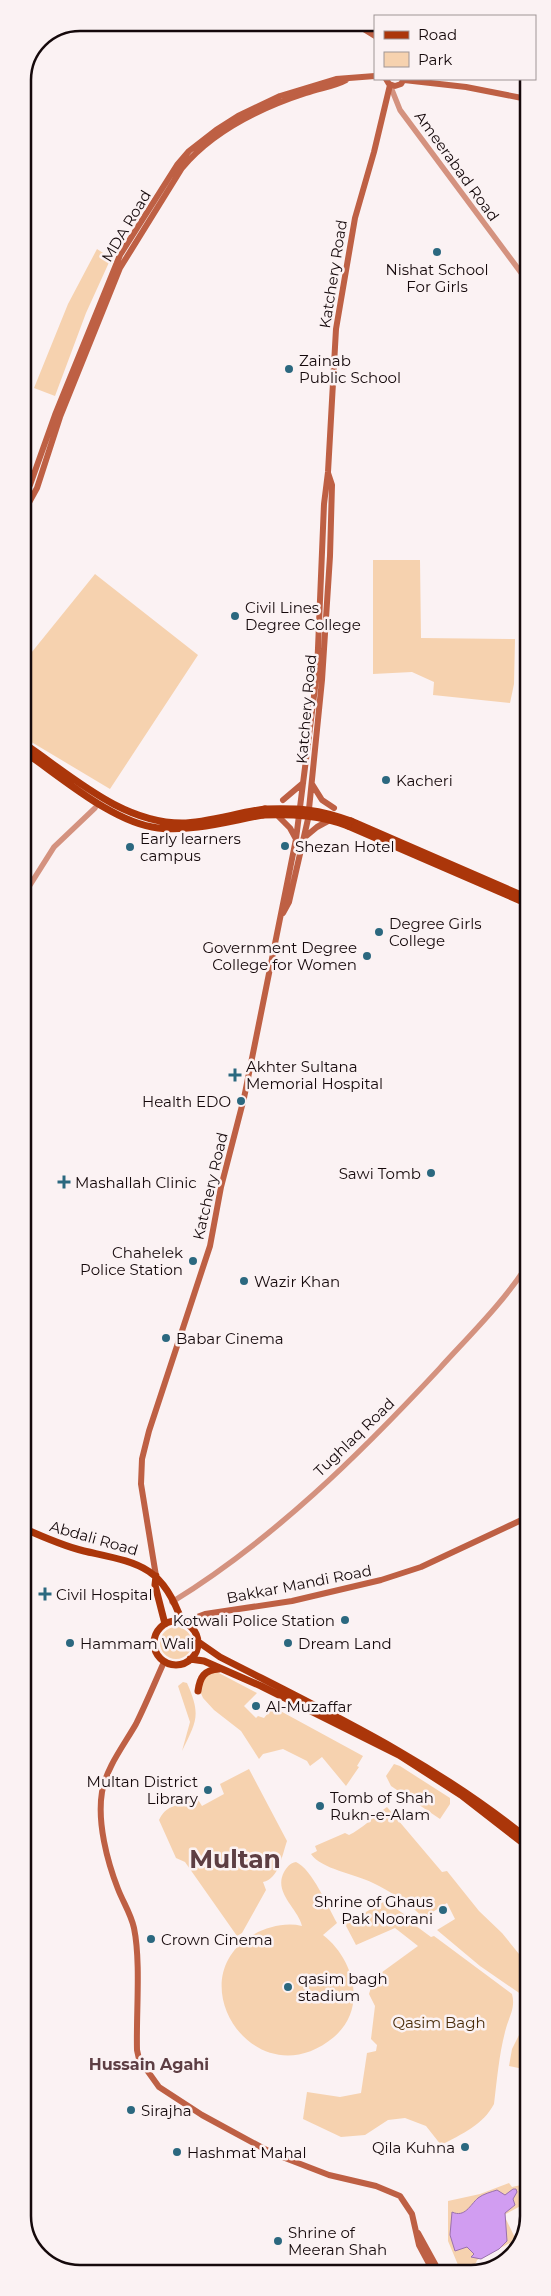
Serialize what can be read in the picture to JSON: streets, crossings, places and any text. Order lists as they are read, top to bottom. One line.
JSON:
{"streets":{"main road":["MDA Road","Katchery Road","Abdali Road","Bakkar Mandi Road"],"street":["Ameerabad Road","Tughlaq Road"]},"crossings":[["Ameerabad Road","Katchery Road"],["Katchery Road","Abdali Road"]],"districts":["Multan","Hussain Agahi"],"parks":["Qasim Bagh"],"places":{"other":["Nishat School For Girls","Zainab Public School","Civil Lines Degree College","Kacheri","Shezan Hotel","Early learners campus","Degree Girls College","Government Degree College for Women","Health EDO","Sawi Tomb","Chahelek Police Station","Wazir Khan","Babar Cinema","Kotwali Police Station","Hammam Wali","Dream Land","Al-Muzaffar","Multan District Library","Tomb of Shah Rukn-e-Alam","Shrine of Ghaus Pak Noorani","Crown Cinema","qasim bagh stadium","Sirajha","Qila Kuhna","Hashmat Mahal","Shrine of Meeran Shah"],"health":["Akhter Sultana Memorial Hospital","Mashallah Clinic","Civil Hospital"]},"legend":["Road","Park"]}
